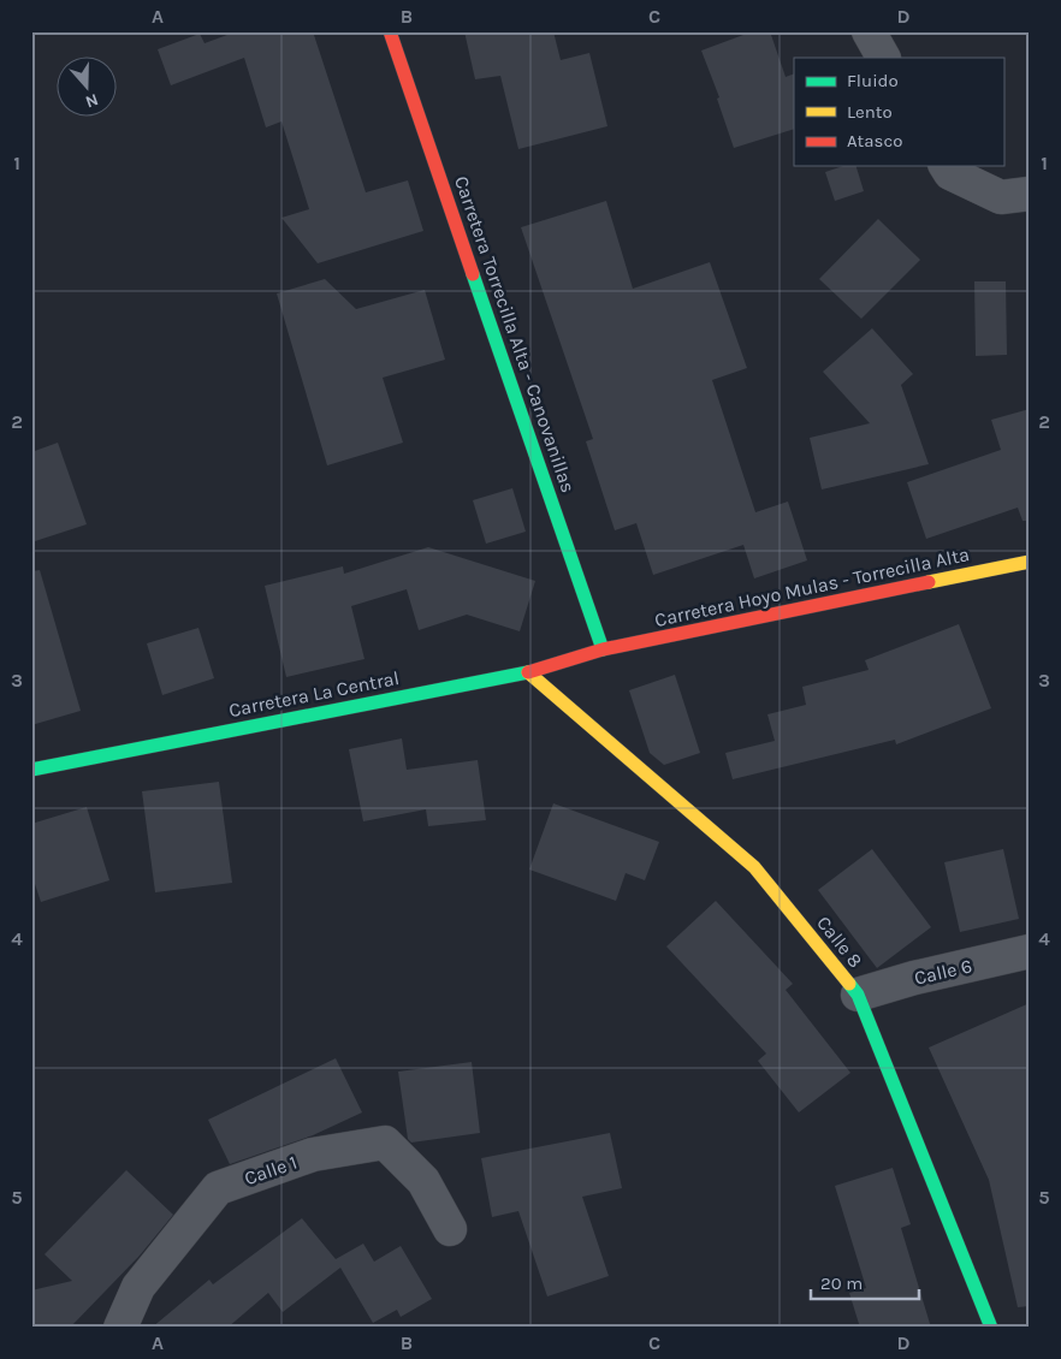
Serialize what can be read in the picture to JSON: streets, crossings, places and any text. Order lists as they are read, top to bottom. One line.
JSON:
{"streets":{"street":["Carretera Torrecilla Alta - Canovanillas","Carretera Hoyo Mulas - Torrecilla Alta","Carretera La Central","Calle 8","Calle 6","Calle 1"]},"crossings":[["Carretera Torrecilla Alta - Canovanillas","Carretera Hoyo Mulas - Torrecilla Alta"],["Carretera Torrecilla Alta - Canovanillas","Carretera La Central"],["Carretera Hoyo Mulas - Torrecilla Alta","Carretera La Central"],["Carretera La Central","Calle 8"],["Calle 8","Calle 6"]],"legend":["Fluido","Lento","Atasco"],"scale_bar":"20 m","north":"bottom","grid":{"columns":["A","B","C","D"],"rows":["1","2","3","4","5"]}}
